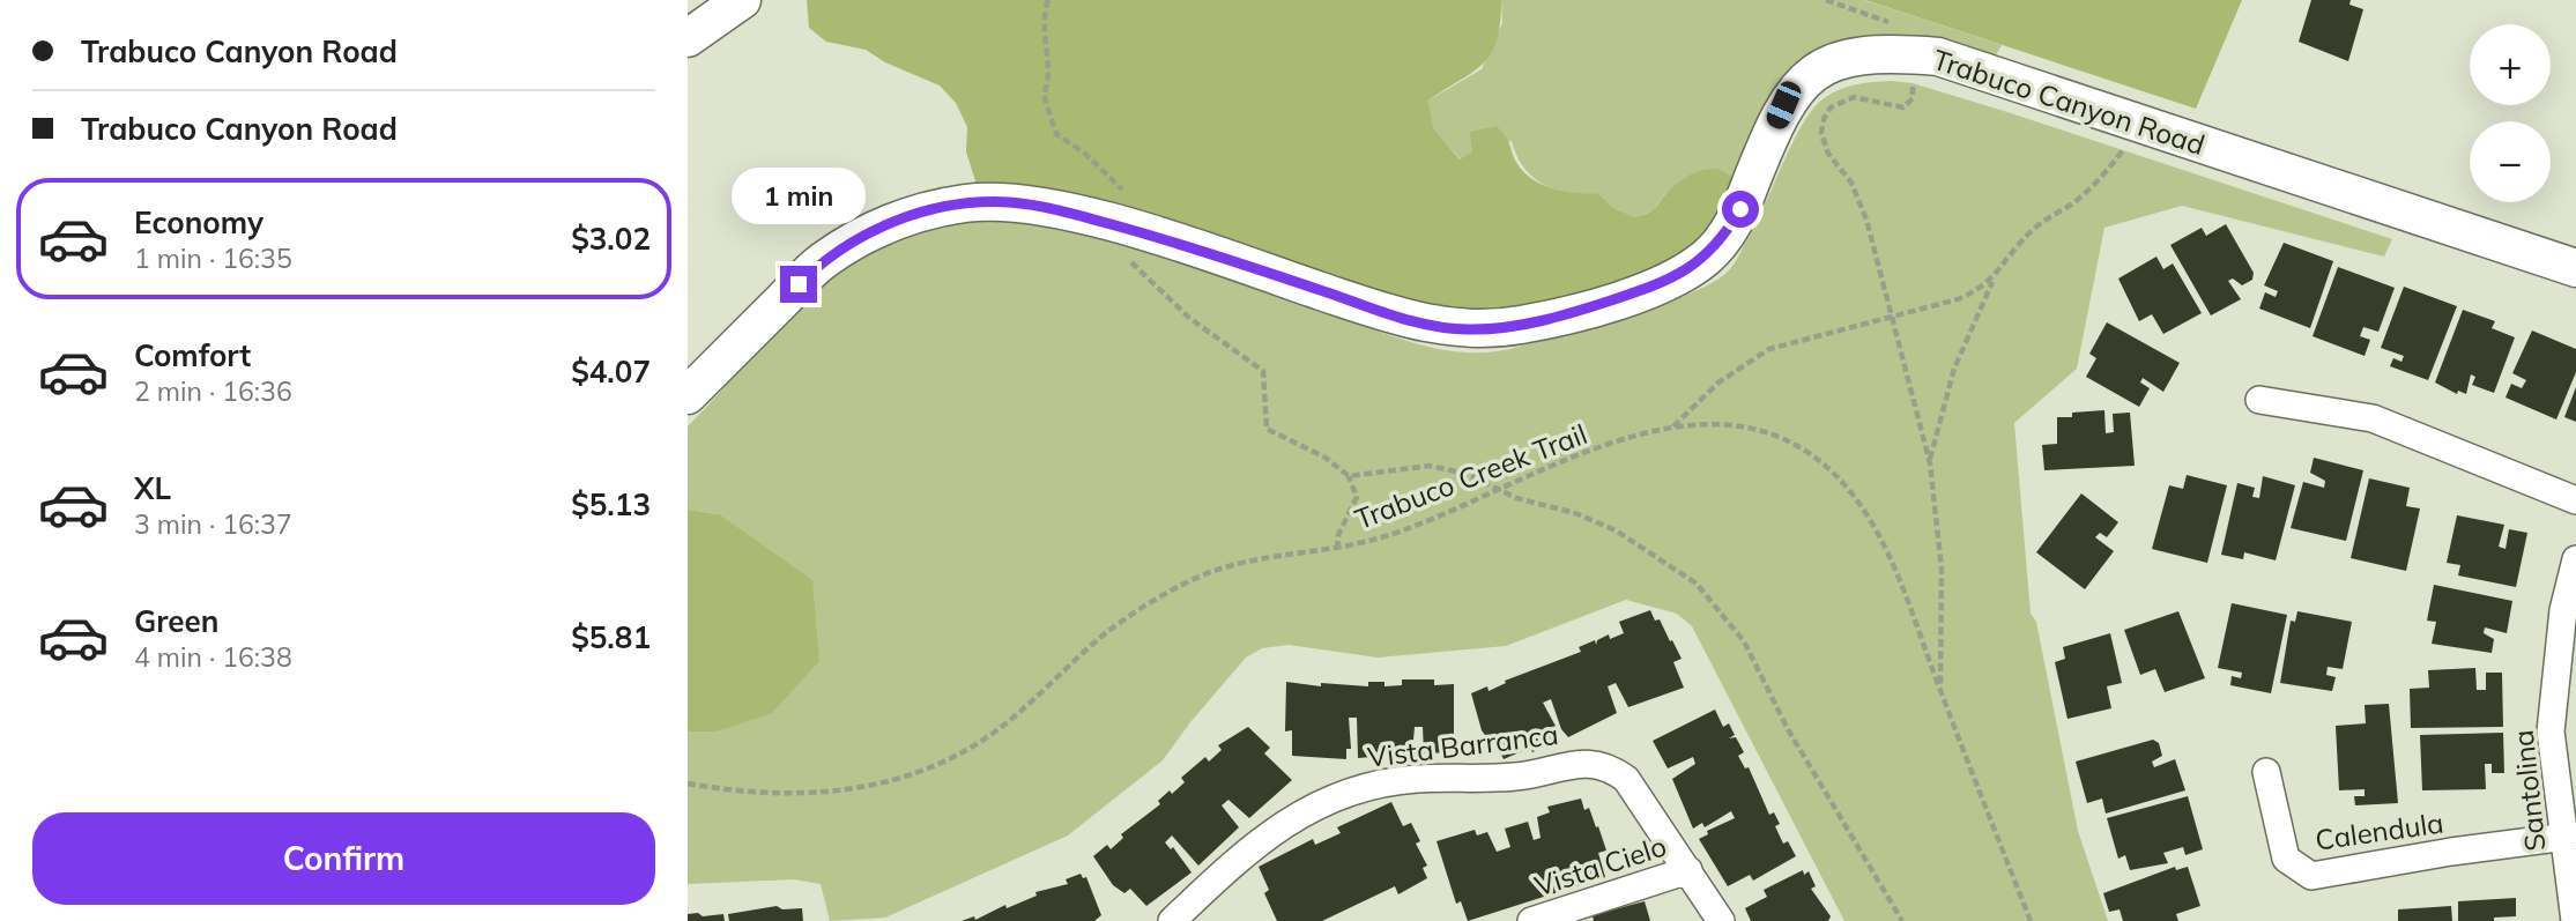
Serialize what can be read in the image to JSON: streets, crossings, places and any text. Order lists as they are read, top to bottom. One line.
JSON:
{"streets":{"main road":["Trabuco Canyon Road"],"street":["Vista Barranca","Santolina","Calendula","Vista Cielo"],"path":["Trabuco Creek Trail"]},"crossings":[["Vista Barranca","Vista Cielo"],["Santolina","Calendula"]],"page":{"banner":["Trabuco Canyon Road","Trabuco Canyon Road"],"map_buttons":["+","−"],"bubble":"1 min","list":[{"name":"Economy","note":"1 min · 16:35","value":"$3.02"},{"name":"Comfort","note":"2 min · 16:36","value":"$4.07"},{"name":"XL","note":"3 min · 16:37","value":"$5.13"},{"name":"Green","note":"4 min · 16:38","value":"$5.81"}],"buttons":"Confirm"}}
